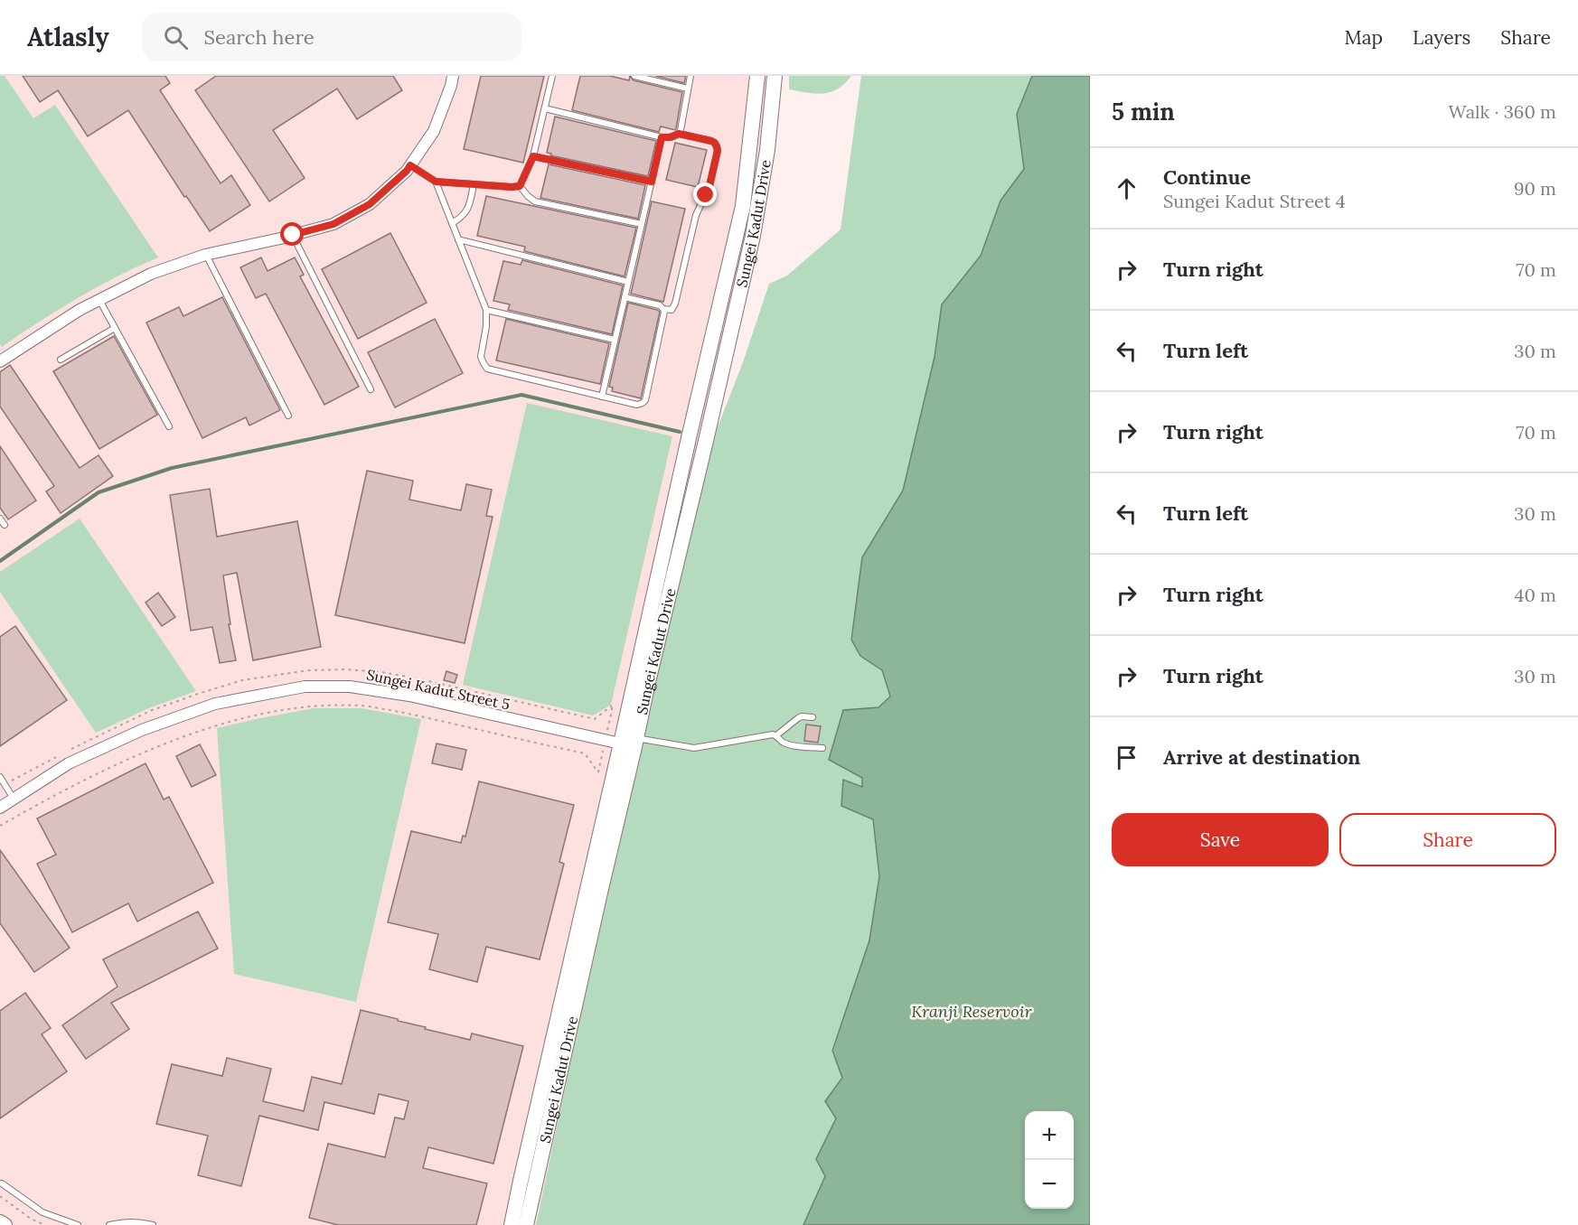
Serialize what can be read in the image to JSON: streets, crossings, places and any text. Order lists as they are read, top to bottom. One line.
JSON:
{"streets":{"main road":["Sungei Kadut Drive"],"street":["Sungei Kadut Street 5"]},"crossings":[["Sungei Kadut Drive","Sungei Kadut Street 5"]],"water":["Kranji Reservoir"],"page":{"header":"Atlasly","search":"Search here","nav":["Map","Layers","Share"],"heading":["5 min","Walk · 360 m"],"list":[["Continue","Sungei Kadut Street 4","90 m"],["Turn right","70 m"],["Turn left","30 m"],["Turn right","70 m"],["Turn left","30 m"],["Turn right","40 m"],["Turn right","30 m"],"Arrive at destination"],"buttons":["Save","Share"],"map_buttons":["+","−"]}}
